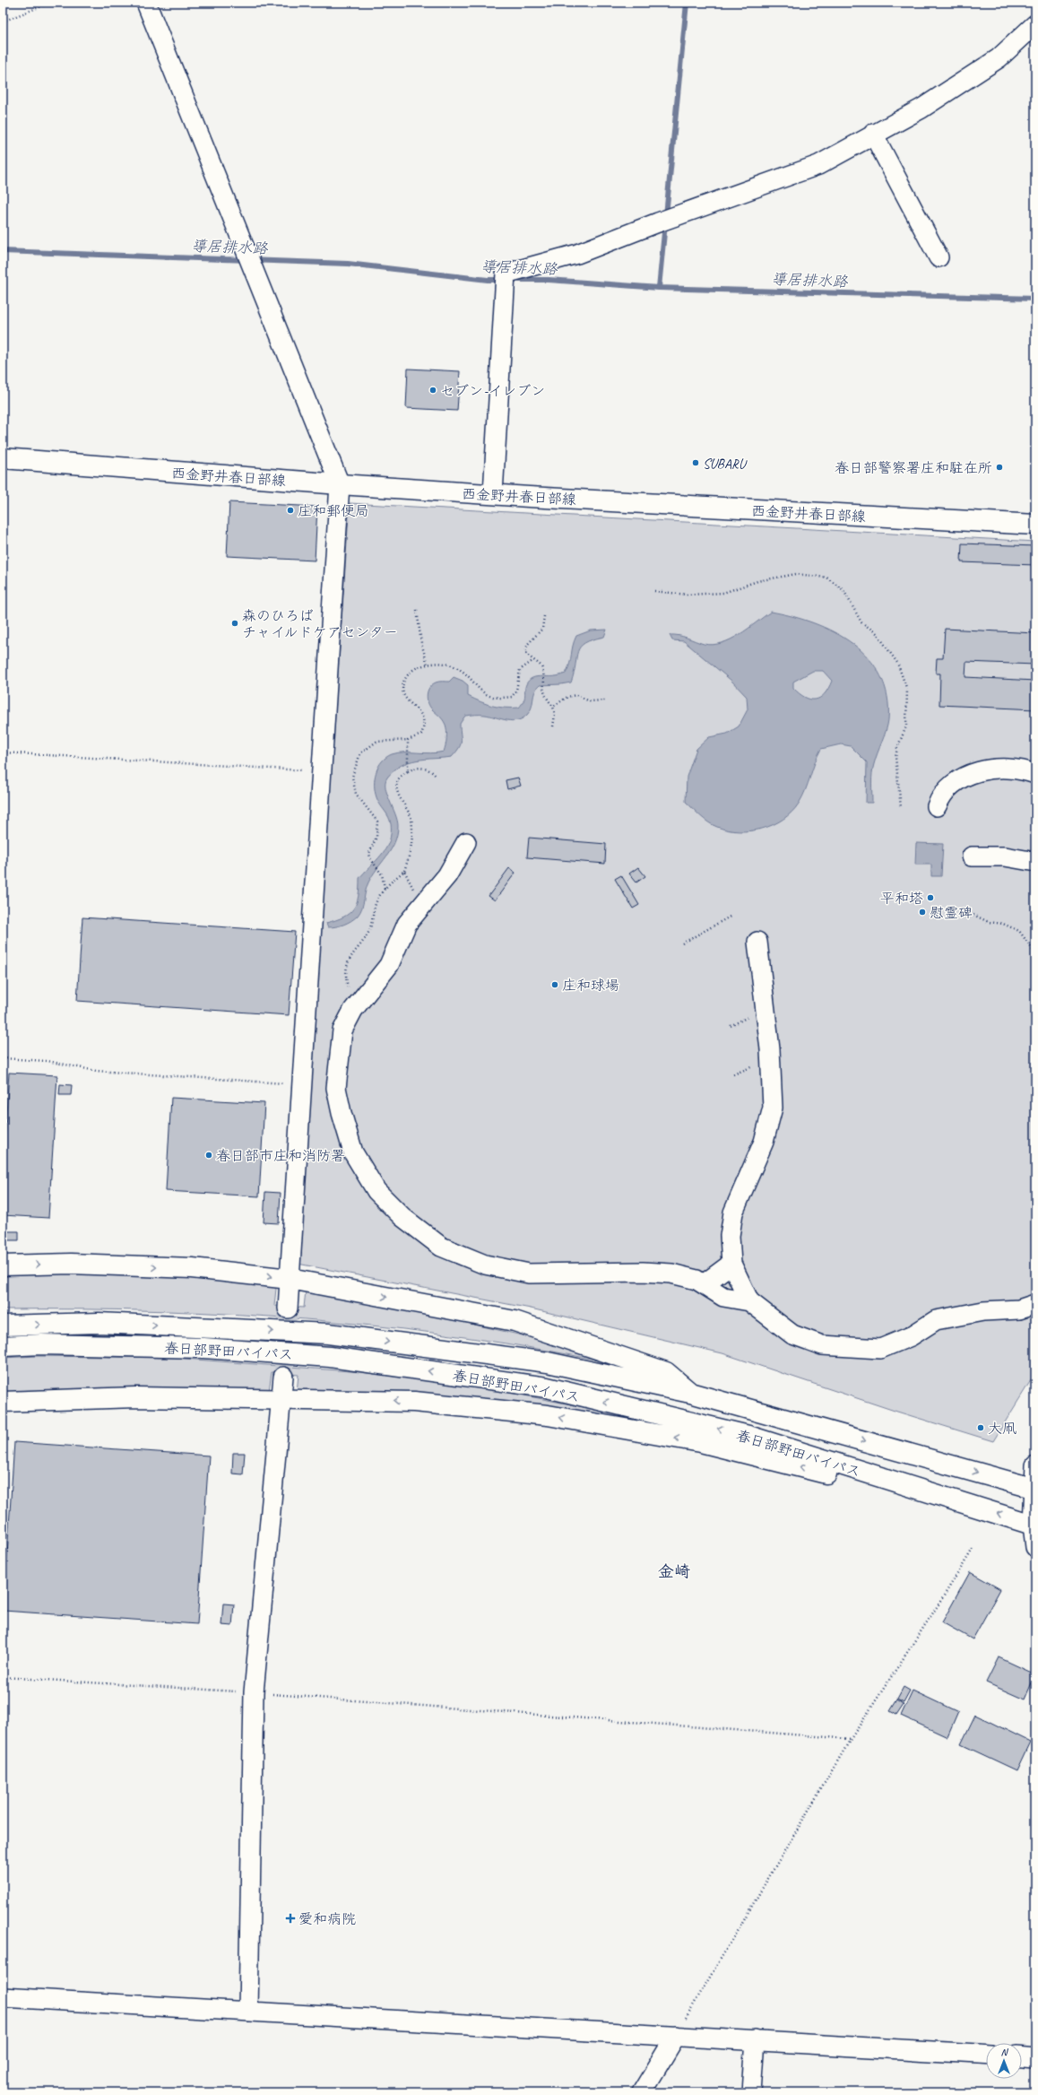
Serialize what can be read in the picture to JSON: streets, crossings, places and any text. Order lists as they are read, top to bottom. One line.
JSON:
{"streets":{"main road":["西金野井春日部線","春日部野田バイパス"]},"districts":["金崎"],"water":["導居排水路"],"places":{"other":["セブン-イレブン","SUBARU","春日部警察署庄和駐在所","庄和郵便局","森のひろば チャイルドケアセンター","平和塔","慰霊碑","庄和球場","春日部市庄和消防署","大凧"],"health":["愛和病院"]},"north":"top"}
